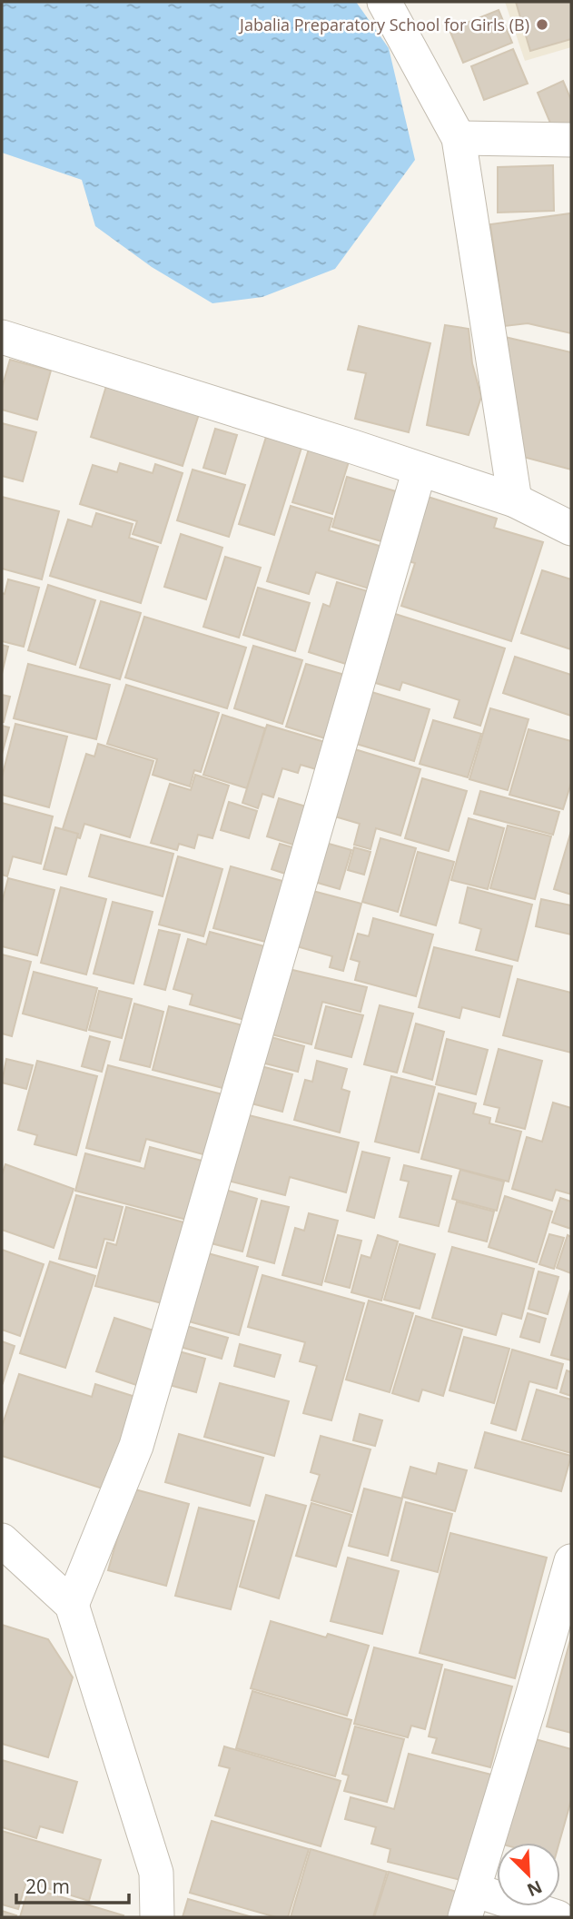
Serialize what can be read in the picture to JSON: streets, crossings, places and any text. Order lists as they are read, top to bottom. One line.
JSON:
{"places":["Jabalia Preparatory School for Girls (B)"],"scale_bar":"20 m","north":"bottom right"}
